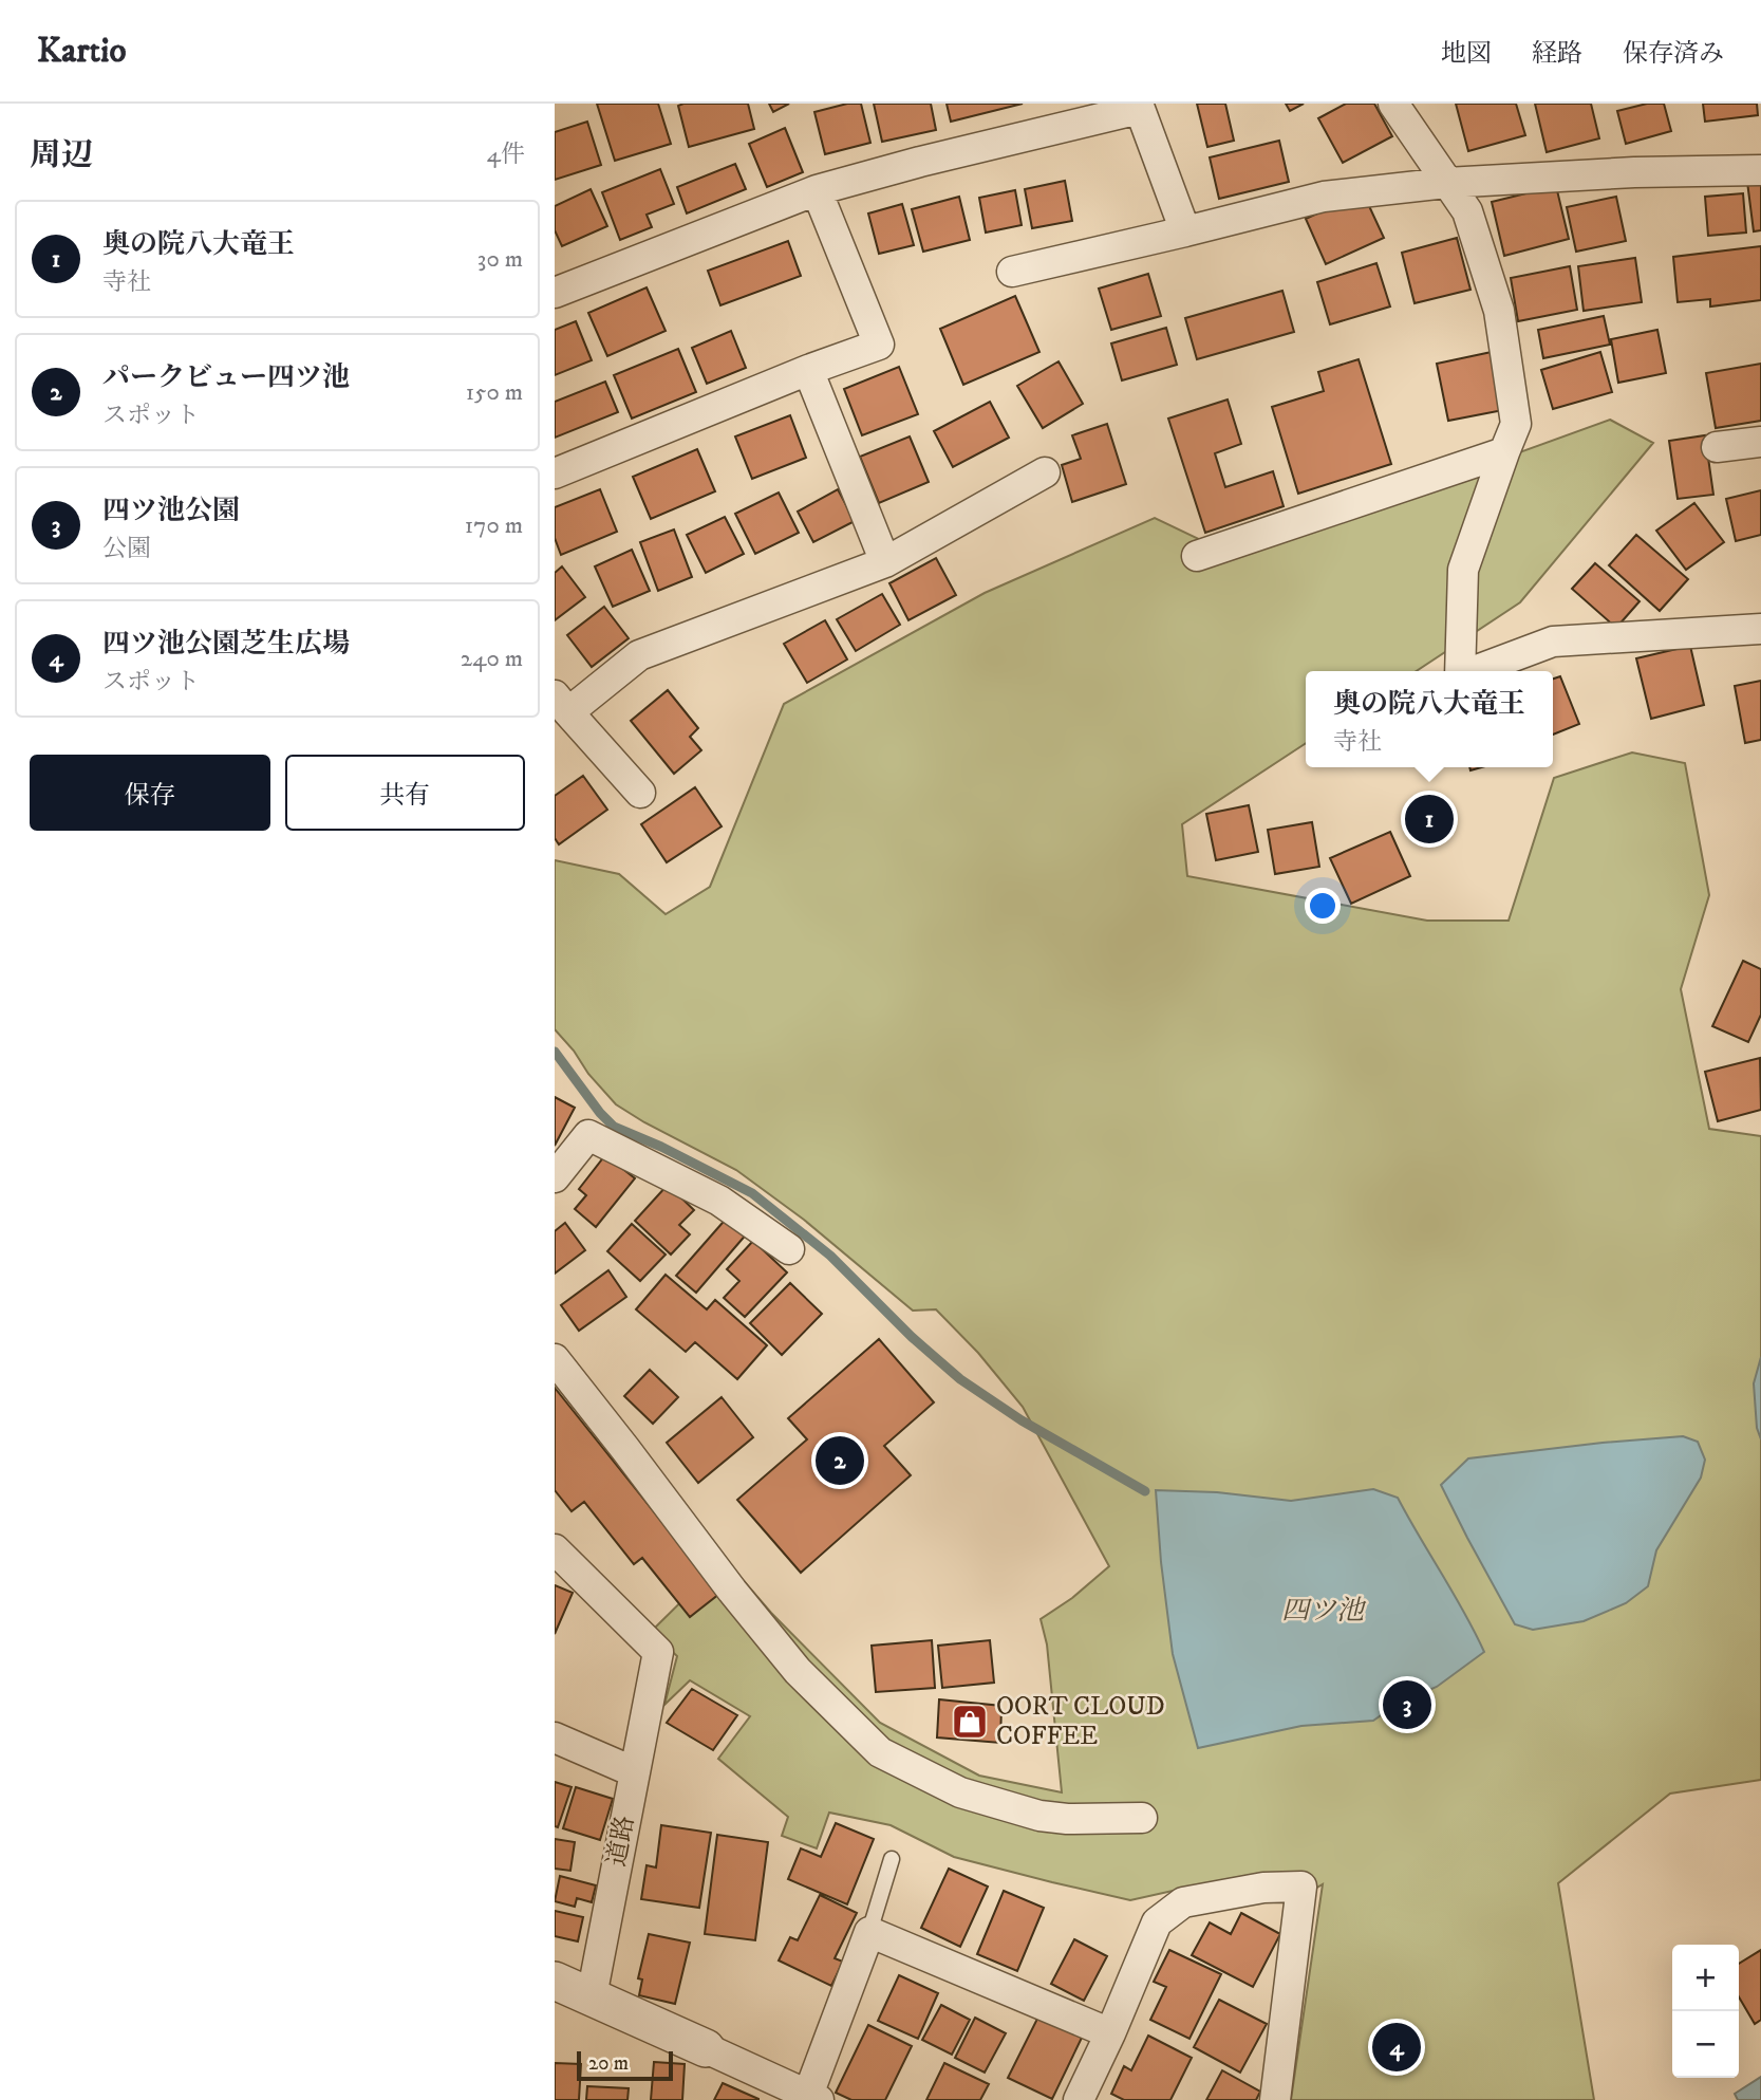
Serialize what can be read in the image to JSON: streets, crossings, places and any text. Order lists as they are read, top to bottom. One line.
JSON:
{"streets":{"street":["道路"]},"water":["四ツ池"],"places":{"shop":["OORT CLOUD COFFEE"]},"scale_bar":"20 m","page":{"header":"Kartio","nav":["地図","経路","保存済み"],"heading":["周辺","4件"],"list":[{"mark":"1","name":"奥の院八大竜王","note":"寺社","value":"30 m"},{"mark":"2","name":"パークビュー四ツ池","note":"スポット","value":"150 m"},{"mark":"3","name":"四ツ池公園","note":"公園","value":"170 m"},{"mark":"4","name":"四ツ池公園芝生広場","note":"スポット","value":"240 m"}],"popup":["奥の院八大竜王","寺社"],"buttons":["保存","共有"],"pins":["1","2","3","4"],"map_buttons":["+","−"],"scale":"20 m"}}
